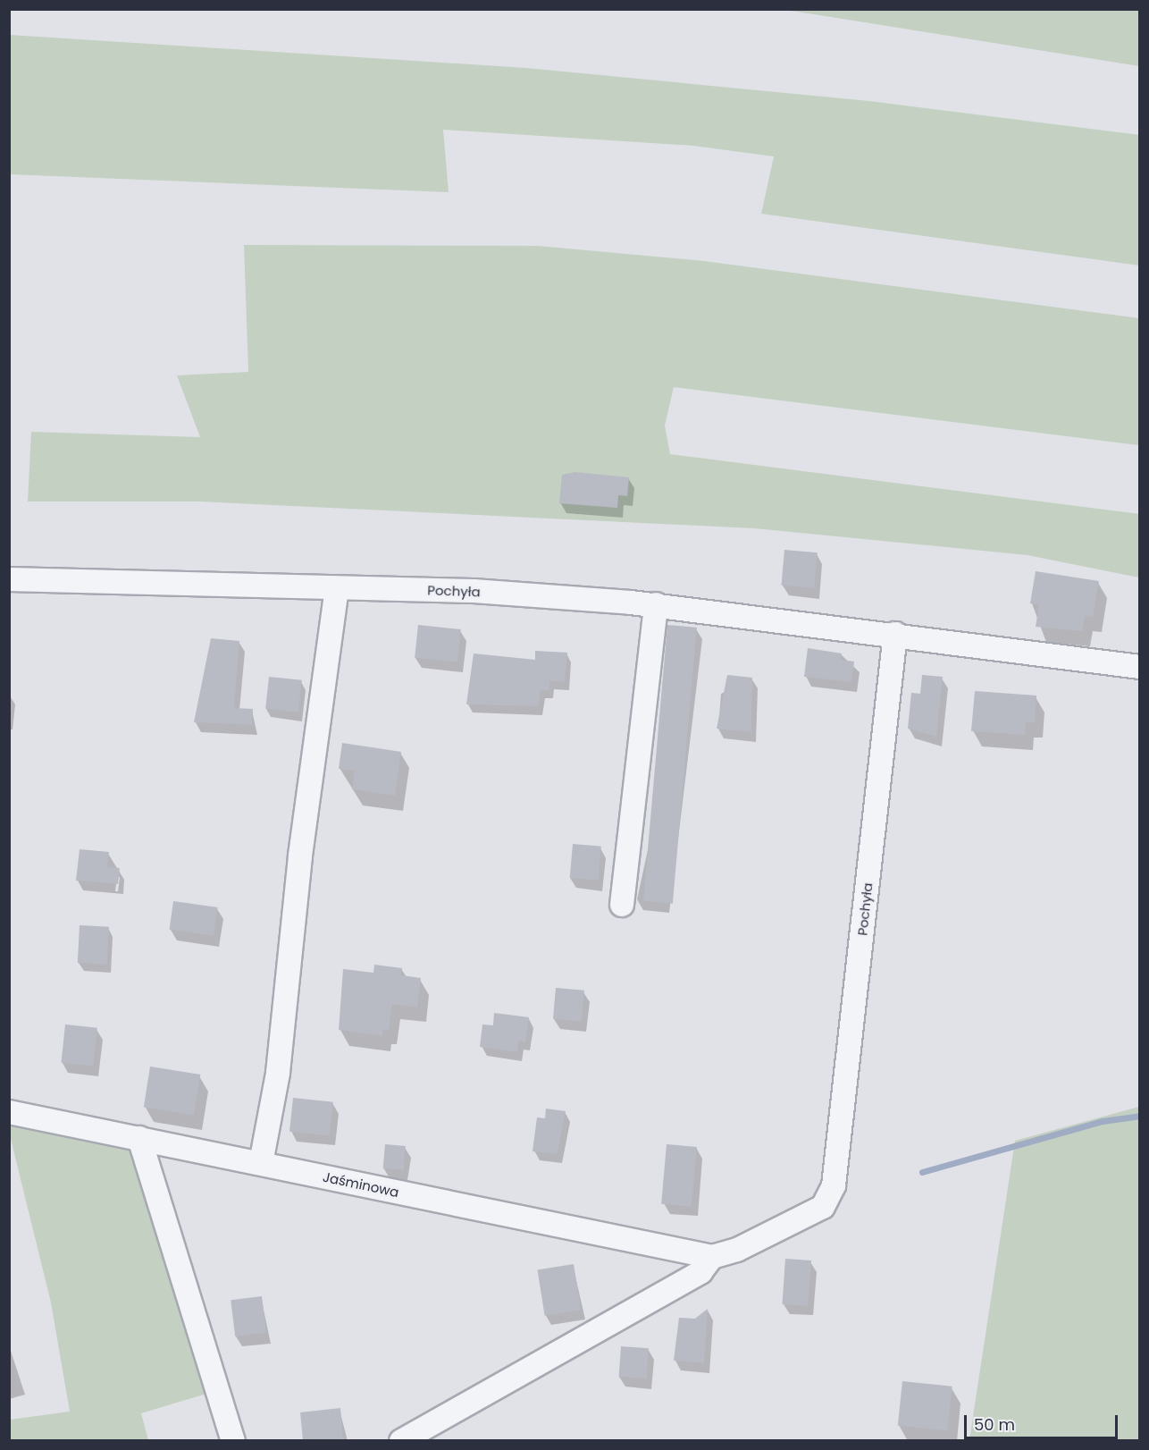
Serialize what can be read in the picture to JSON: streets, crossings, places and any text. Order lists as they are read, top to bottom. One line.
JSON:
{"streets":{"street":["Pochyła","Jaśminowa"]},"crossings":[["Pochyła","Jaśminowa"]],"scale_bar":"50 m"}
